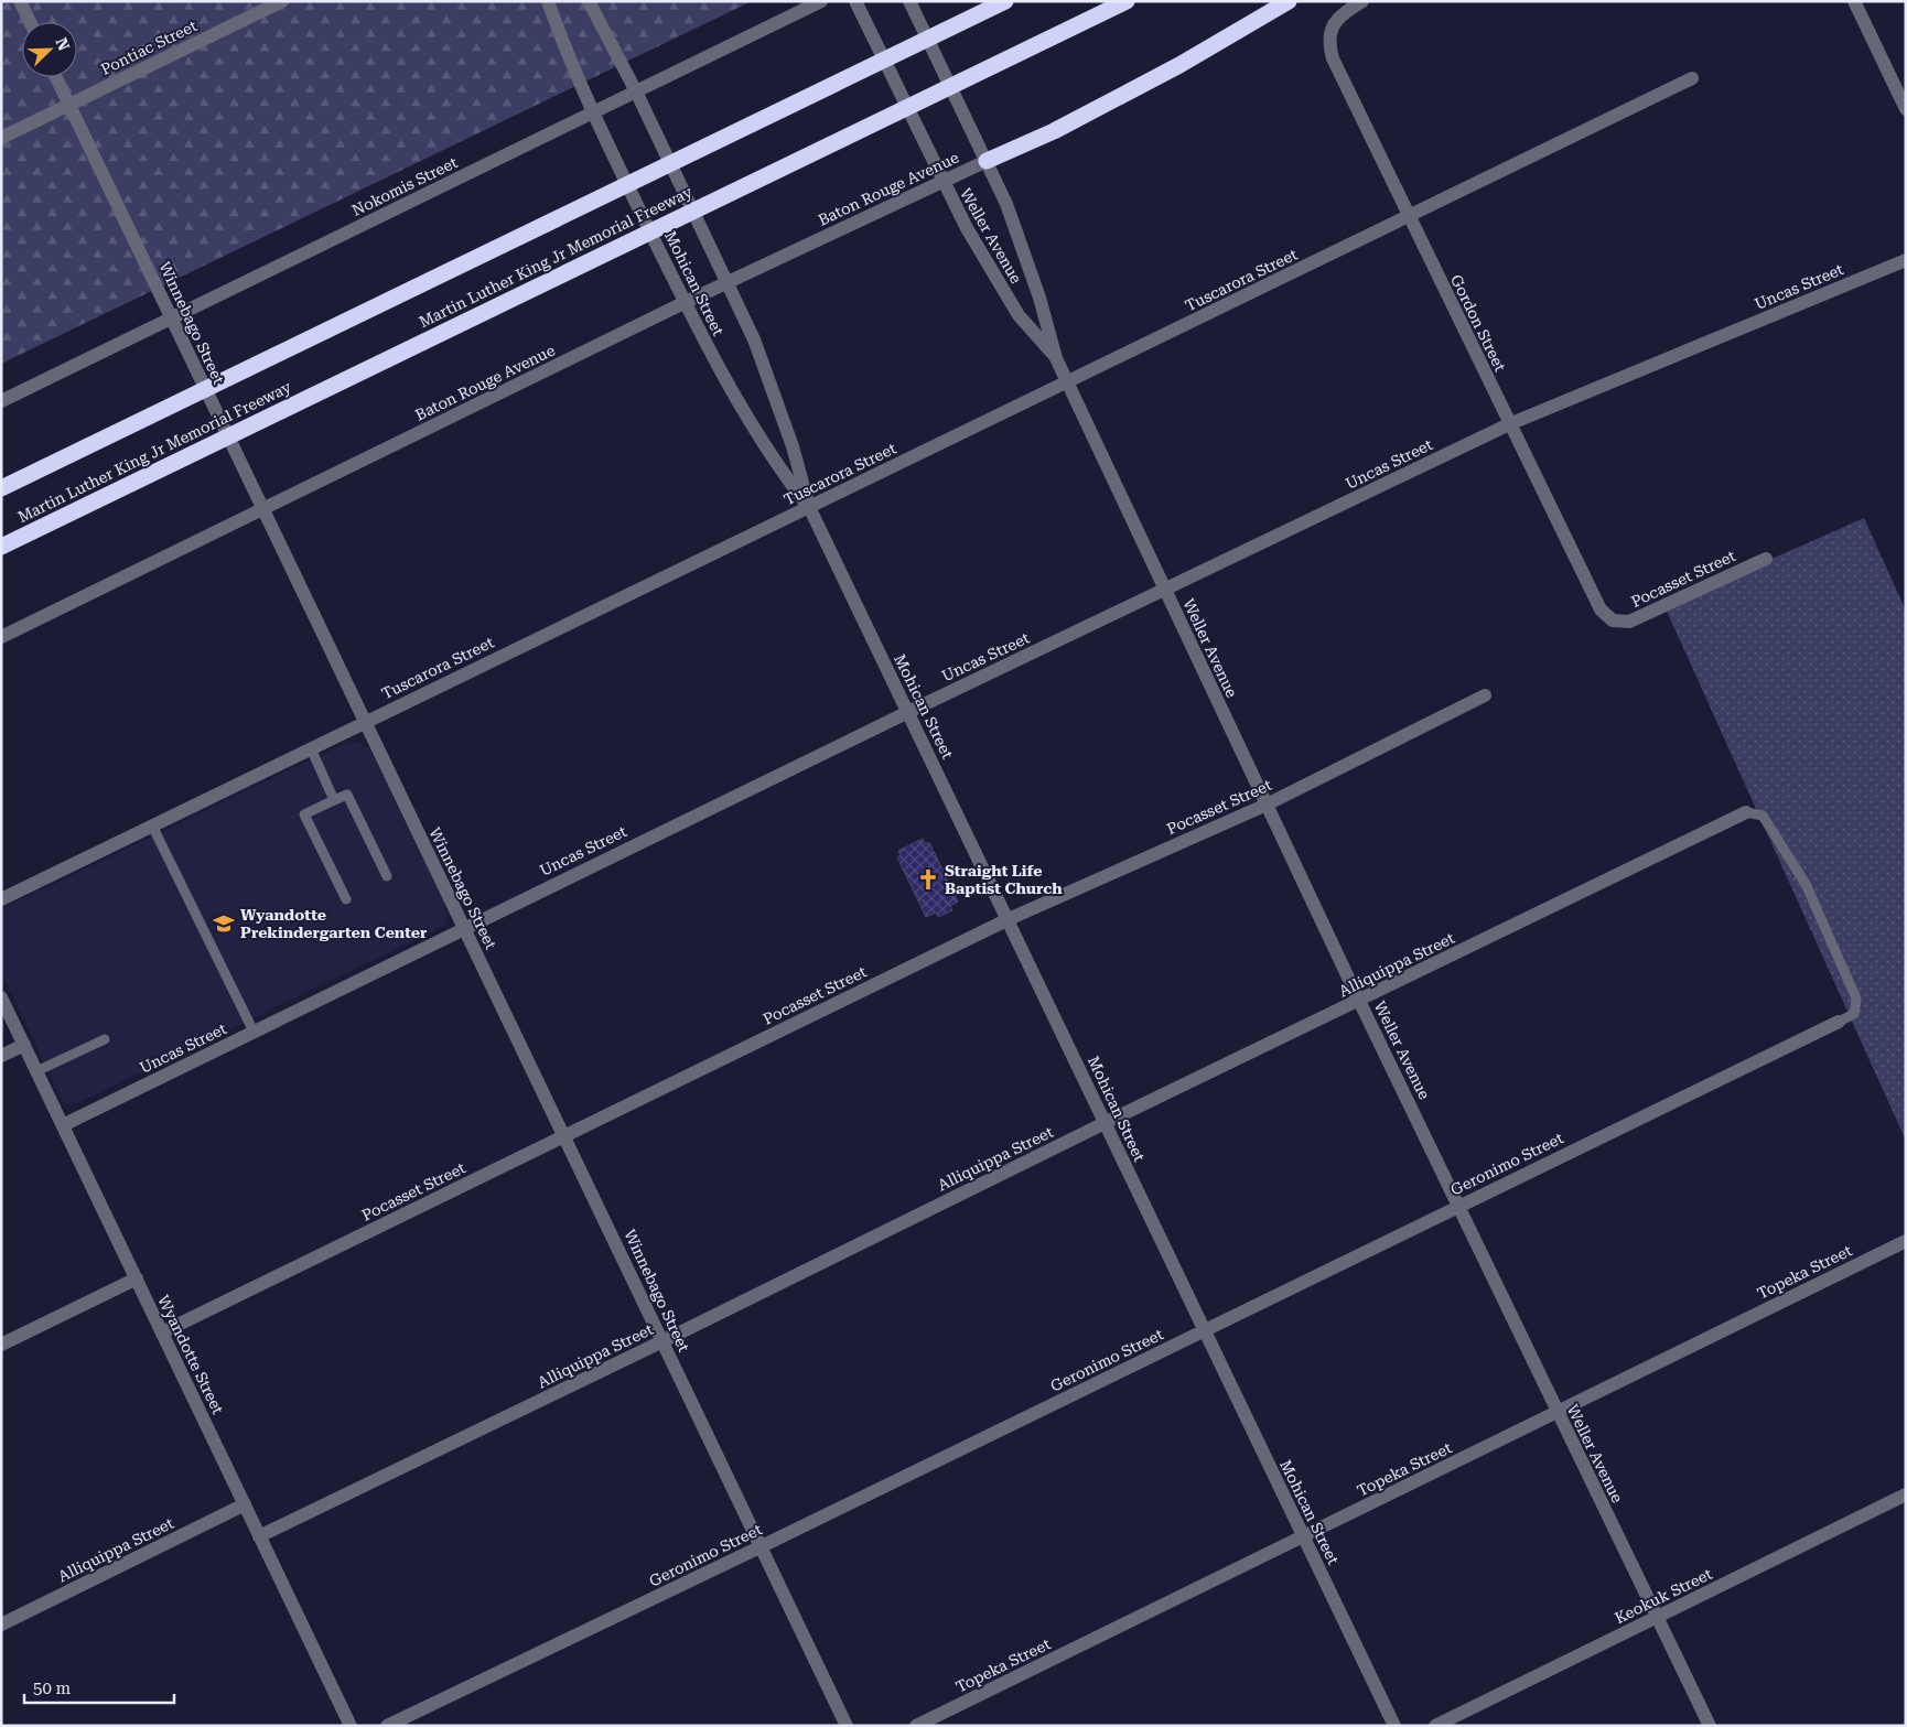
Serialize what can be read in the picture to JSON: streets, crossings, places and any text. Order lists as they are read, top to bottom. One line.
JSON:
{"streets":{"highway":["Martin Luther King Jr Memorial Freeway"],"street":["Pontiac Street","Nokomis Street","Baton Rouge Avenue","Weller Avenue","Tuscarora Street","Mohican Street","Uncas Street","Winnebago Street","Gordon Street","Pocasset Street","Alliquippa Street","Geronimo Street","Topeka Street","Wyandotte Street","Keokuk Street"]},"crossings":[["Pontiac Street","Winnebago Street"],["Nokomis Street","Mohican Street"],["Nokomis Street","Winnebago Street"],["Baton Rouge Avenue","Weller Avenue"],["Baton Rouge Avenue","Mohican Street"],["Baton Rouge Avenue","Winnebago Street"],["Weller Avenue","Tuscarora Street"],["Weller Avenue","Uncas Street"],["Weller Avenue","Pocasset Street"],["Weller Avenue","Alliquippa Street"],["Weller Avenue","Geronimo Street"],["Weller Avenue","Topeka Street"],["Weller Avenue","Keokuk Street"],["Tuscarora Street","Mohican Street"],["Tuscarora Street","Winnebago Street"],["Tuscarora Street","Gordon Street"],["Mohican Street","Uncas Street"],["Mohican Street","Pocasset Street"],["Mohican Street","Alliquippa Street"],["Mohican Street","Geronimo Street"],["Mohican Street","Topeka Street"],["Uncas Street","Winnebago Street"],["Uncas Street","Gordon Street"],["Uncas Street","Wyandotte Street"],["Winnebago Street","Pocasset Street"],["Winnebago Street","Alliquippa Street"],["Winnebago Street","Geronimo Street"],["Gordon Street","Pocasset Street"],["Pocasset Street","Wyandotte Street"],["Alliquippa Street","Wyandotte Street"]],"places":{"church":["Straight Life Baptist Church"],"school or university":["Wyandotte Prekindergarten Center"]},"scale_bar":"50 m","north":"top right"}
